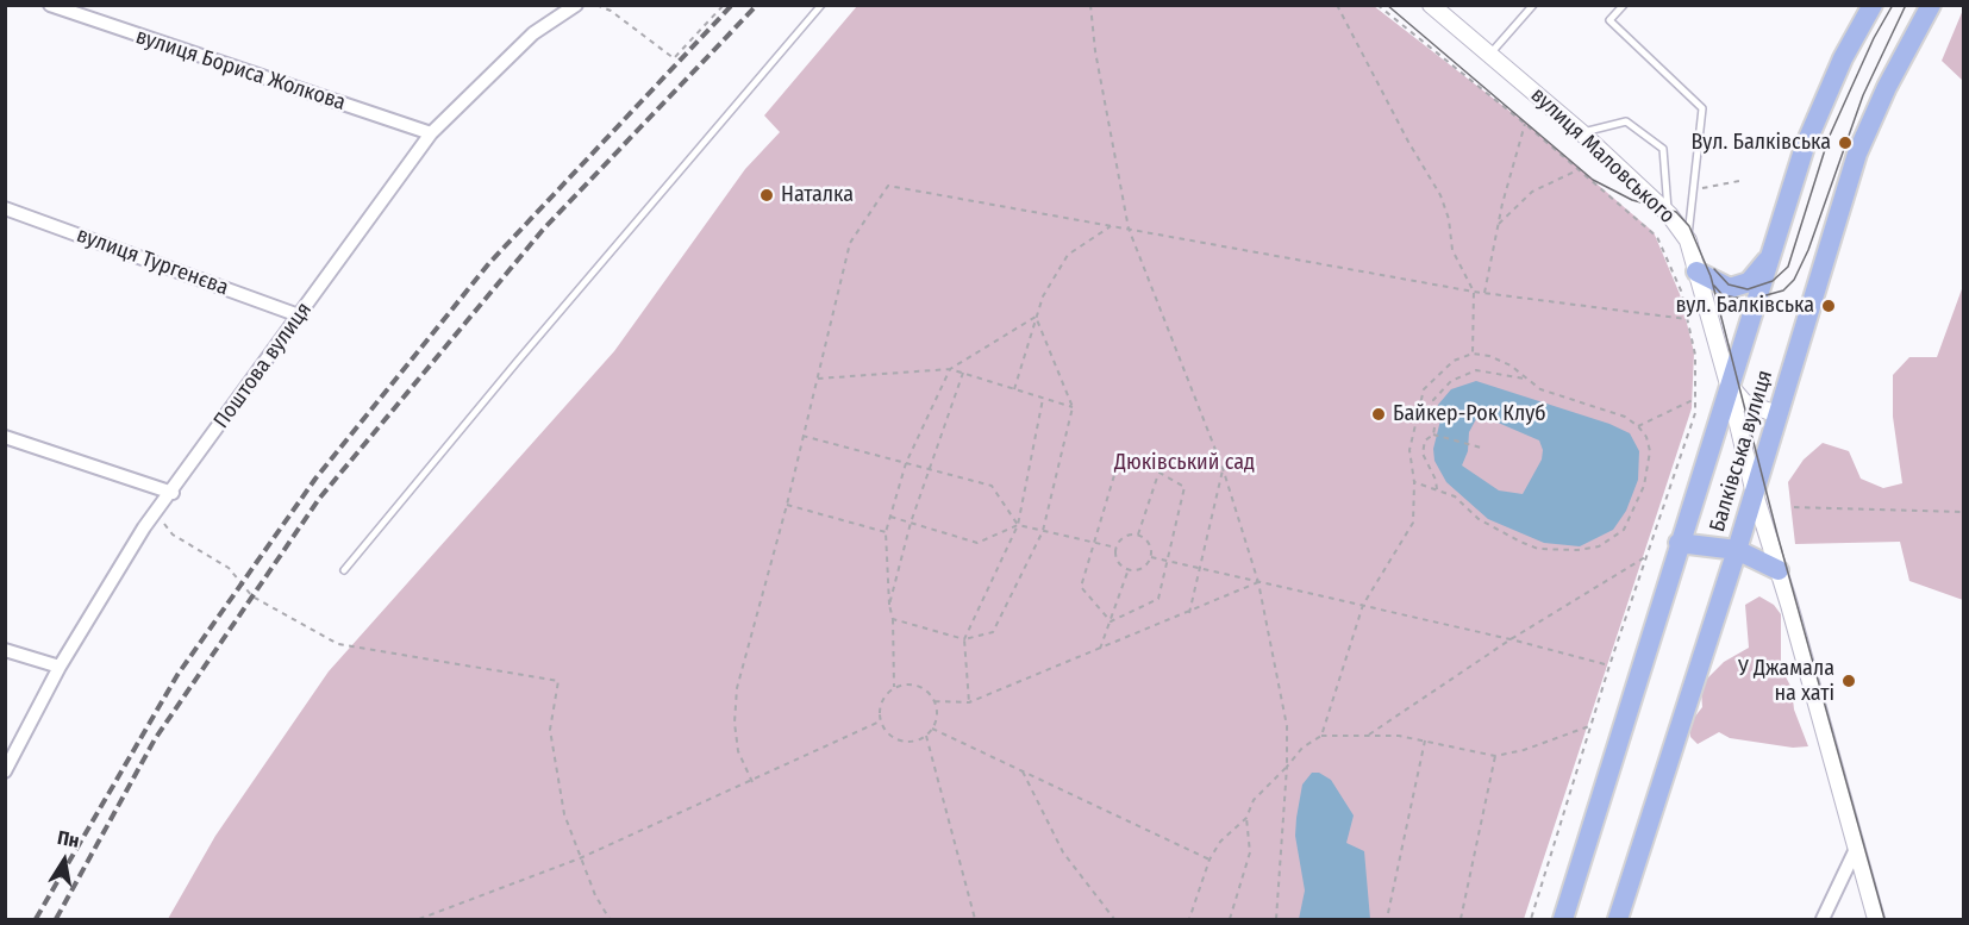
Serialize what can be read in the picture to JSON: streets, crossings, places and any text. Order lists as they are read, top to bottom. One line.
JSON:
{"streets":{"main road":["Балківська вулиця"],"street":["вулиця Бориса Жолкова","вулиця Маловського","вулиця Тургенєва","Поштова вулиця"]},"crossings":[["вулиця Бориса Жолкова","Поштова вулиця"],["вулиця Маловського","Балківська вулиця"],["вулиця Тургенєва","Поштова вулиця"]],"parks":["Дюківський сад"],"places":["Вул. Балківська","Наталка","вул. Балківська","Байкер-Рок Клуб","У Джамала на хаті"],"north":"top"}
